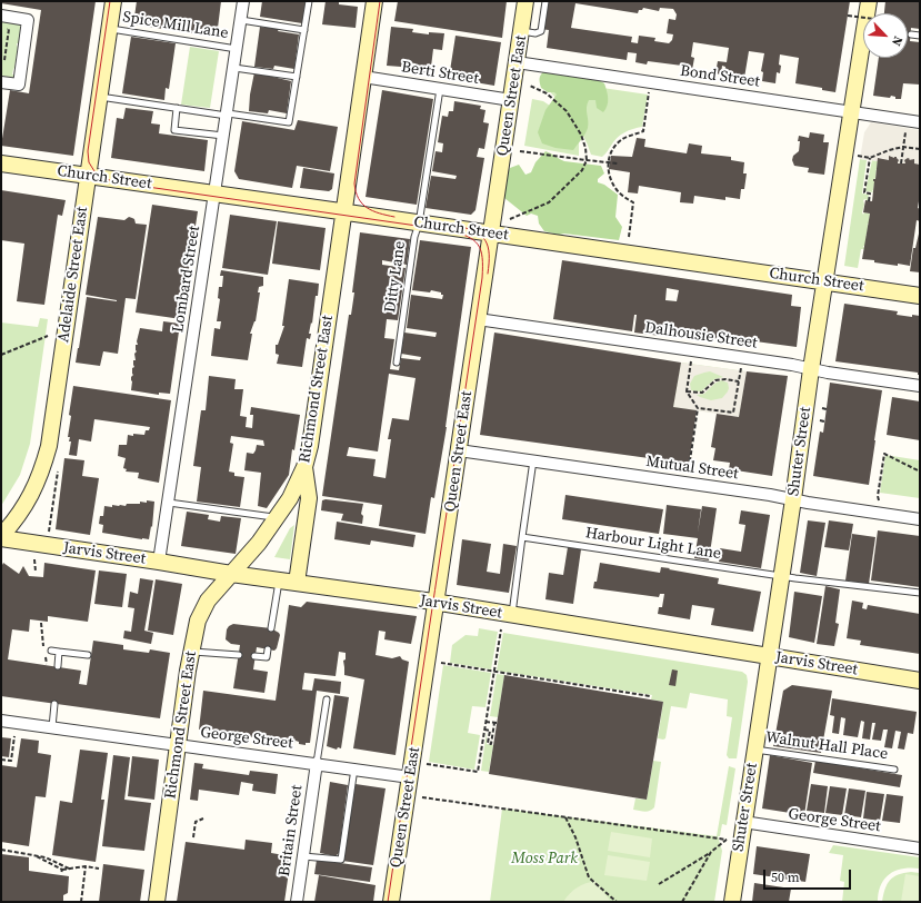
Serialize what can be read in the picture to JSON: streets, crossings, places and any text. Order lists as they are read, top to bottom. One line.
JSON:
{"streets":{"main road":["Queen Street East","Church Street","Adelaide Street East","Richmond Street East","Shuter Street","Jarvis Street"],"street":["Berti Street","Bond Street","Lombard Street","Dalhousie Street","Mutual Street","George Street","Britain Street"],"lane":["Spice Mill Lane","Ditty Lane","Harbour Light Lane","Walnut Hall Place"]},"crossings":[["Spice Mill Lane","Adelaide Street East"],["Spice Mill Lane","Lombard Street"],["Berti Street","Queen Street East"],["Berti Street","Ditty Lane"],["Berti Street","Richmond Street East"],["Bond Street","Queen Street East"],["Bond Street","Shuter Street"],["Queen Street East","Church Street"],["Queen Street East","Dalhousie Street"],["Queen Street East","Mutual Street"],["Queen Street East","Jarvis Street"],["Queen Street East","George Street"],["Church Street","Adelaide Street East"],["Church Street","Ditty Lane"],["Church Street","Lombard Street"],["Church Street","Richmond Street East"],["Church Street","Shuter Street"],["Adelaide Street East","Jarvis Street"],["Lombard Street","Jarvis Street"],["Dalhousie Street","Shuter Street"],["Richmond Street East","Jarvis Street"],["Richmond Street East","George Street"],["Shuter Street","Mutual Street"],["Shuter Street","Harbour Light Lane"],["Shuter Street","Jarvis Street"],["Shuter Street","George Street"],["Shuter Street","Walnut Hall Place"],["George Street","Britain Street"]],"parks":["Moss Park"],"scale_bar":"50 m","north":"bottom right"}
